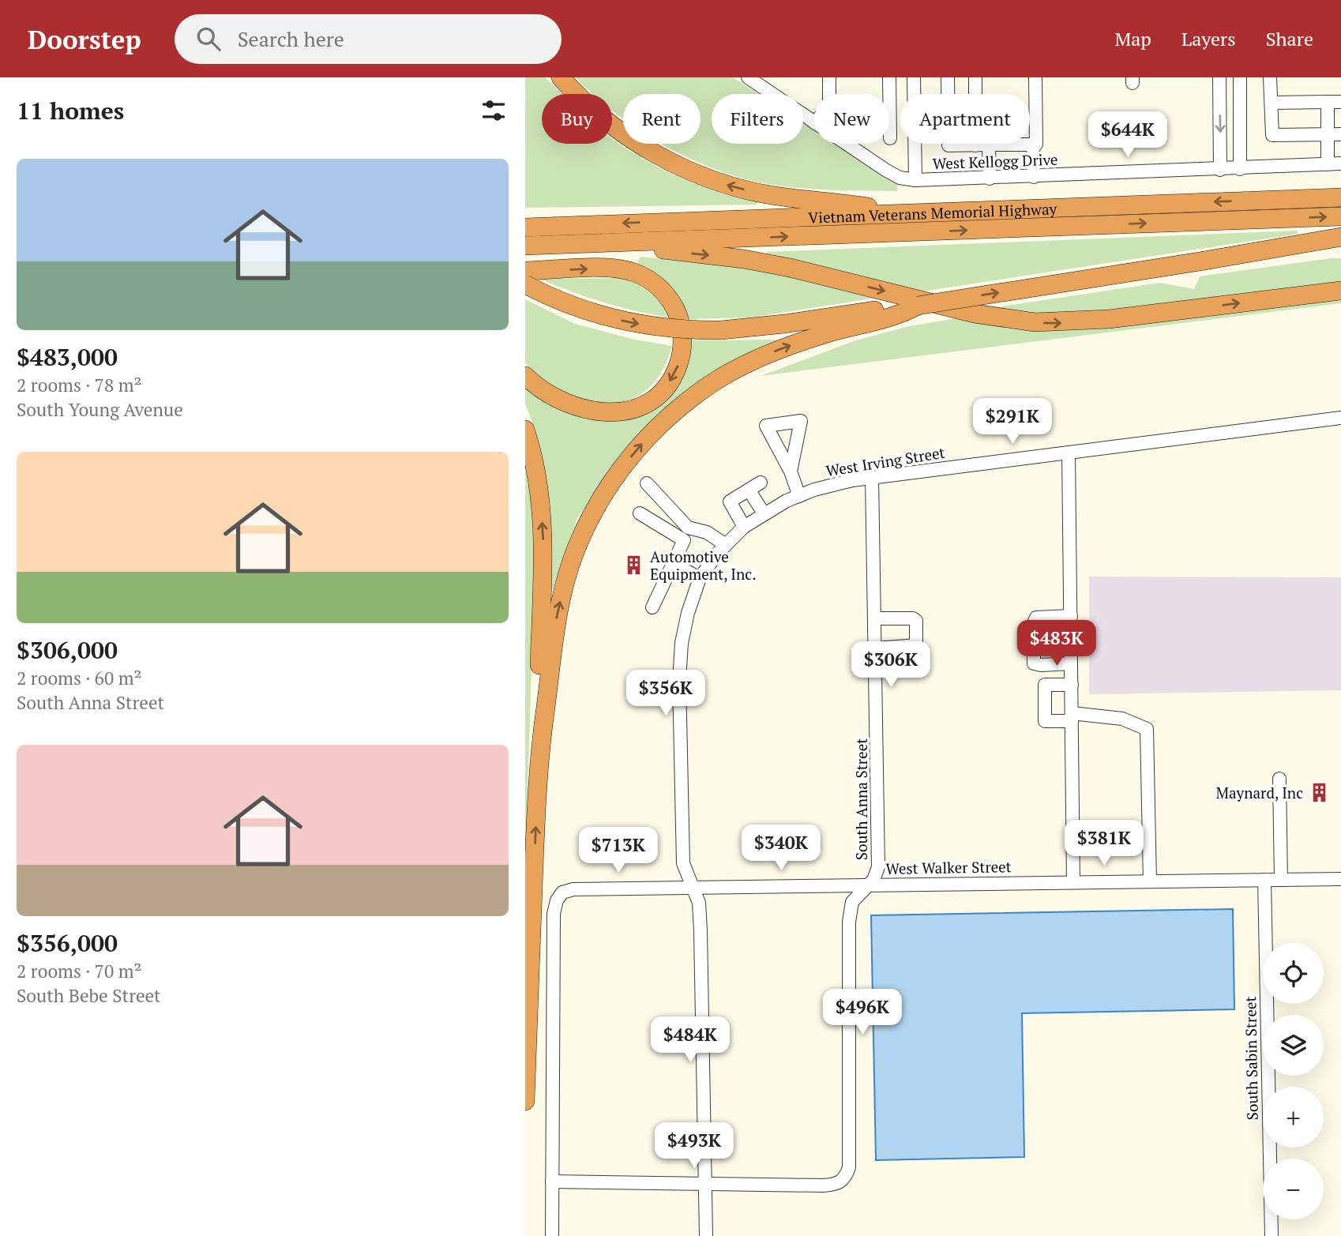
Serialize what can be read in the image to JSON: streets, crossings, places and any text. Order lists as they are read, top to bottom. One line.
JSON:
{"streets":{"highway":["Vietnam Veterans Memorial Highway"],"street":["West Kellogg Drive","West Irving Street","South Anna Street","West Walker Street","South Sabin Street"]},"crossings":[["West Irving Street","South Anna Street"],["West Irving Street","West Walker Street"],["South Anna Street","West Walker Street"],["West Walker Street","South Sabin Street"]],"places":{"building":["Automotive Equipment, Inc.","Maynard, Inc"]},"page":{"header":"Doorstep","search":"Search here","nav":["Map","Layers","Share"],"heading":"11 homes","chip":["Buy","Rent","Filters","New","Apartment"],"price":["$644K","$291K","$483K","$306K","$356K","$381K","$340K","$713K","$496K","$484K","$493K"],"list":[{"name":"$483,000","note":"2 rooms · 78 m² · South Young Avenue"},{"name":"$306,000","note":"2 rooms · 60 m² · South Anna Street"},{"name":"$356,000","note":"2 rooms · 70 m² · South Bebe Street"}],"map_buttons":["+","−"]}}
